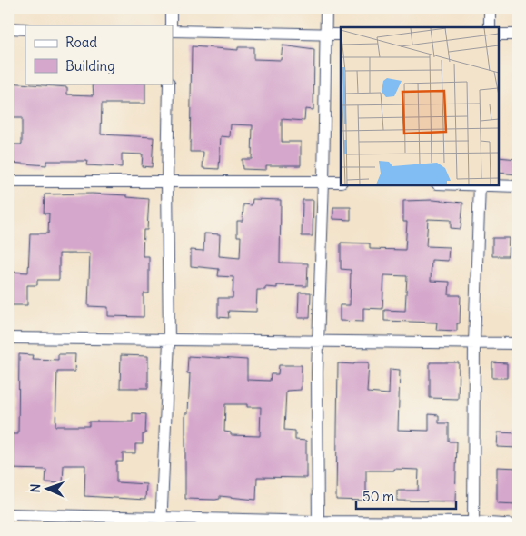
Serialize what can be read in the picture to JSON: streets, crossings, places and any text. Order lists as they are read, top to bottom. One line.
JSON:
{"legend":["Road","Building"],"scale_bar":"50 m","north":"left"}
